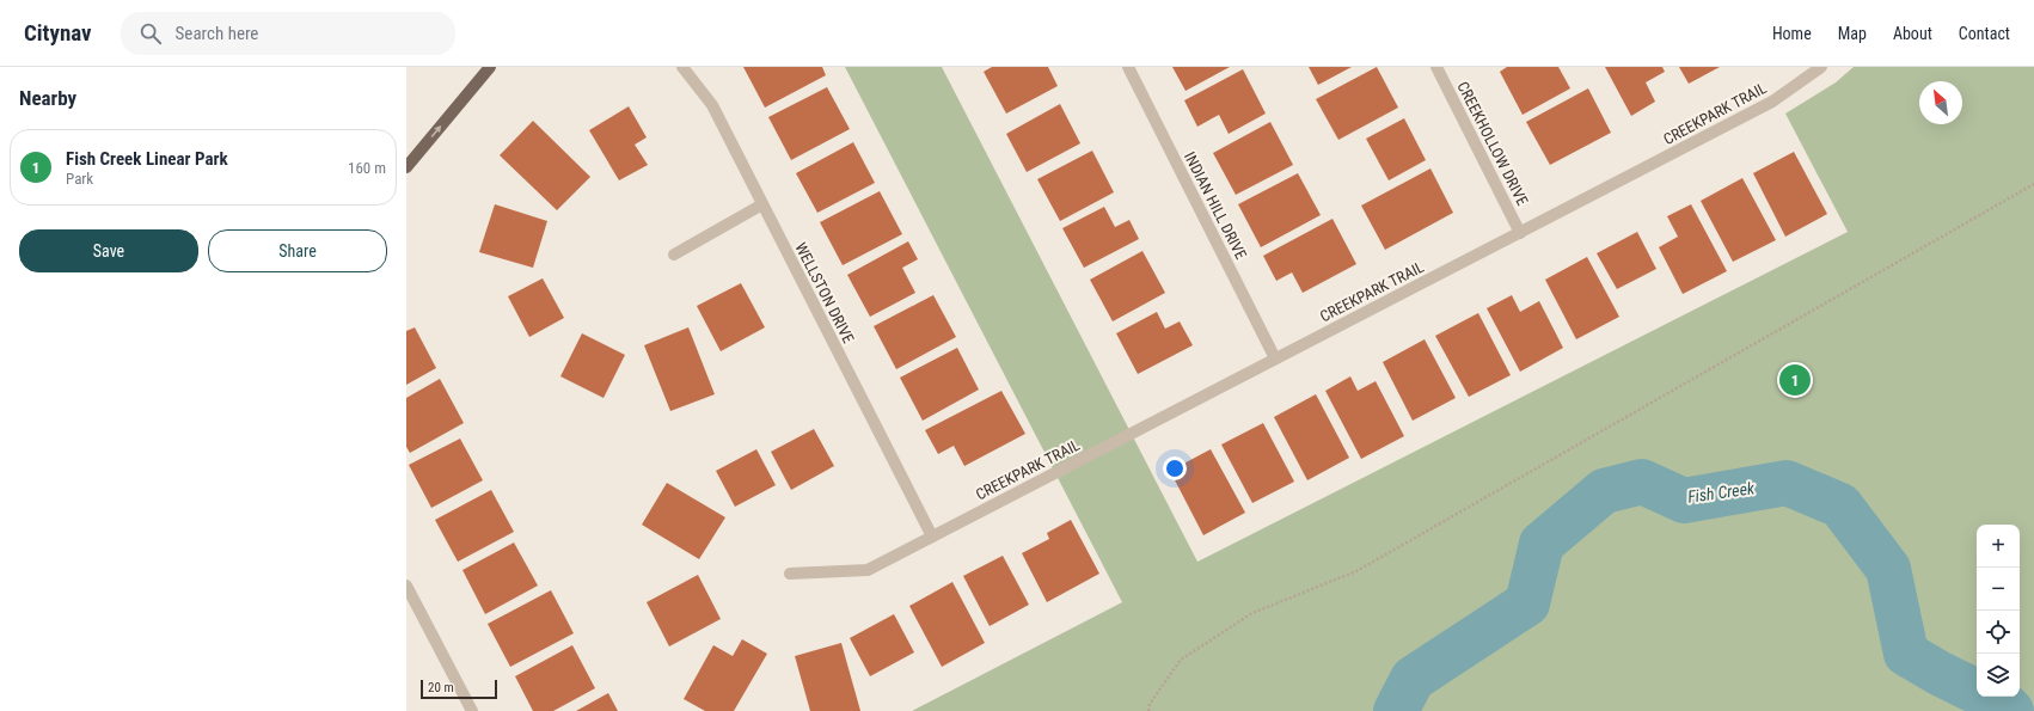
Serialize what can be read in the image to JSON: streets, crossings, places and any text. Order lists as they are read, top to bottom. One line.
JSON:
{"streets":{"street":["CREEKPARK TRAIL","CREEKHOLLOW DRIVE","INDIAN HILL DRIVE","WELLSTON DRIVE"]},"crossings":[["CREEKPARK TRAIL","CREEKHOLLOW DRIVE"],["CREEKPARK TRAIL","INDIAN HILL DRIVE"],["CREEKPARK TRAIL","WELLSTON DRIVE"]],"water":["Fish Creek"],"scale_bar":"20 m","north":"top left","page":{"header":"Citynav","search":"Search here","nav":["Home","Map","About","Contact"],"heading":"Nearby","list":[{"mark":"1","name":"Fish Creek Linear Park","note":"Park","value":"160 m"}],"buttons":["Save","Share"],"pins":"1","map_buttons":["+","−"],"scale":"20 m"}}
